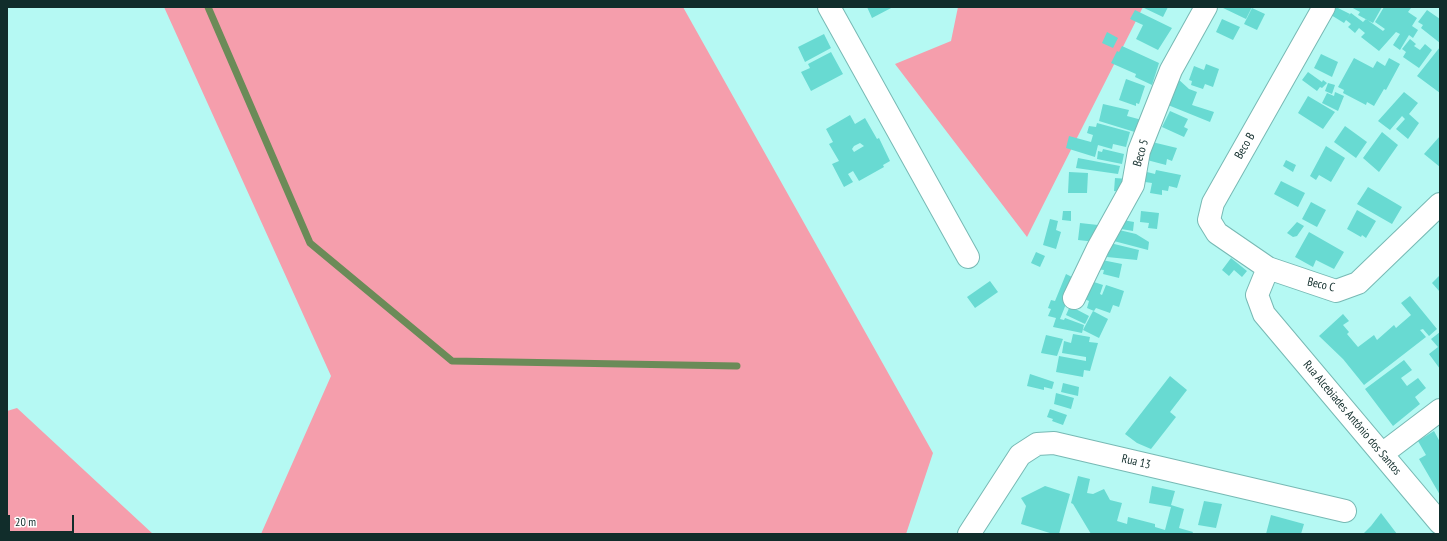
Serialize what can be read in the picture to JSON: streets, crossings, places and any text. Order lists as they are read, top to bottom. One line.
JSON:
{"streets":{"street":["Beco B","Beco 5","Beco C","Rua Alcebiades Antônio dos Santos","Rua 13"]},"crossings":[["Beco B","Beco C"],["Beco B","Rua Alcebiades Antônio dos Santos"],["Beco C","Rua Alcebiades Antônio dos Santos"]],"scale_bar":"20 m"}
